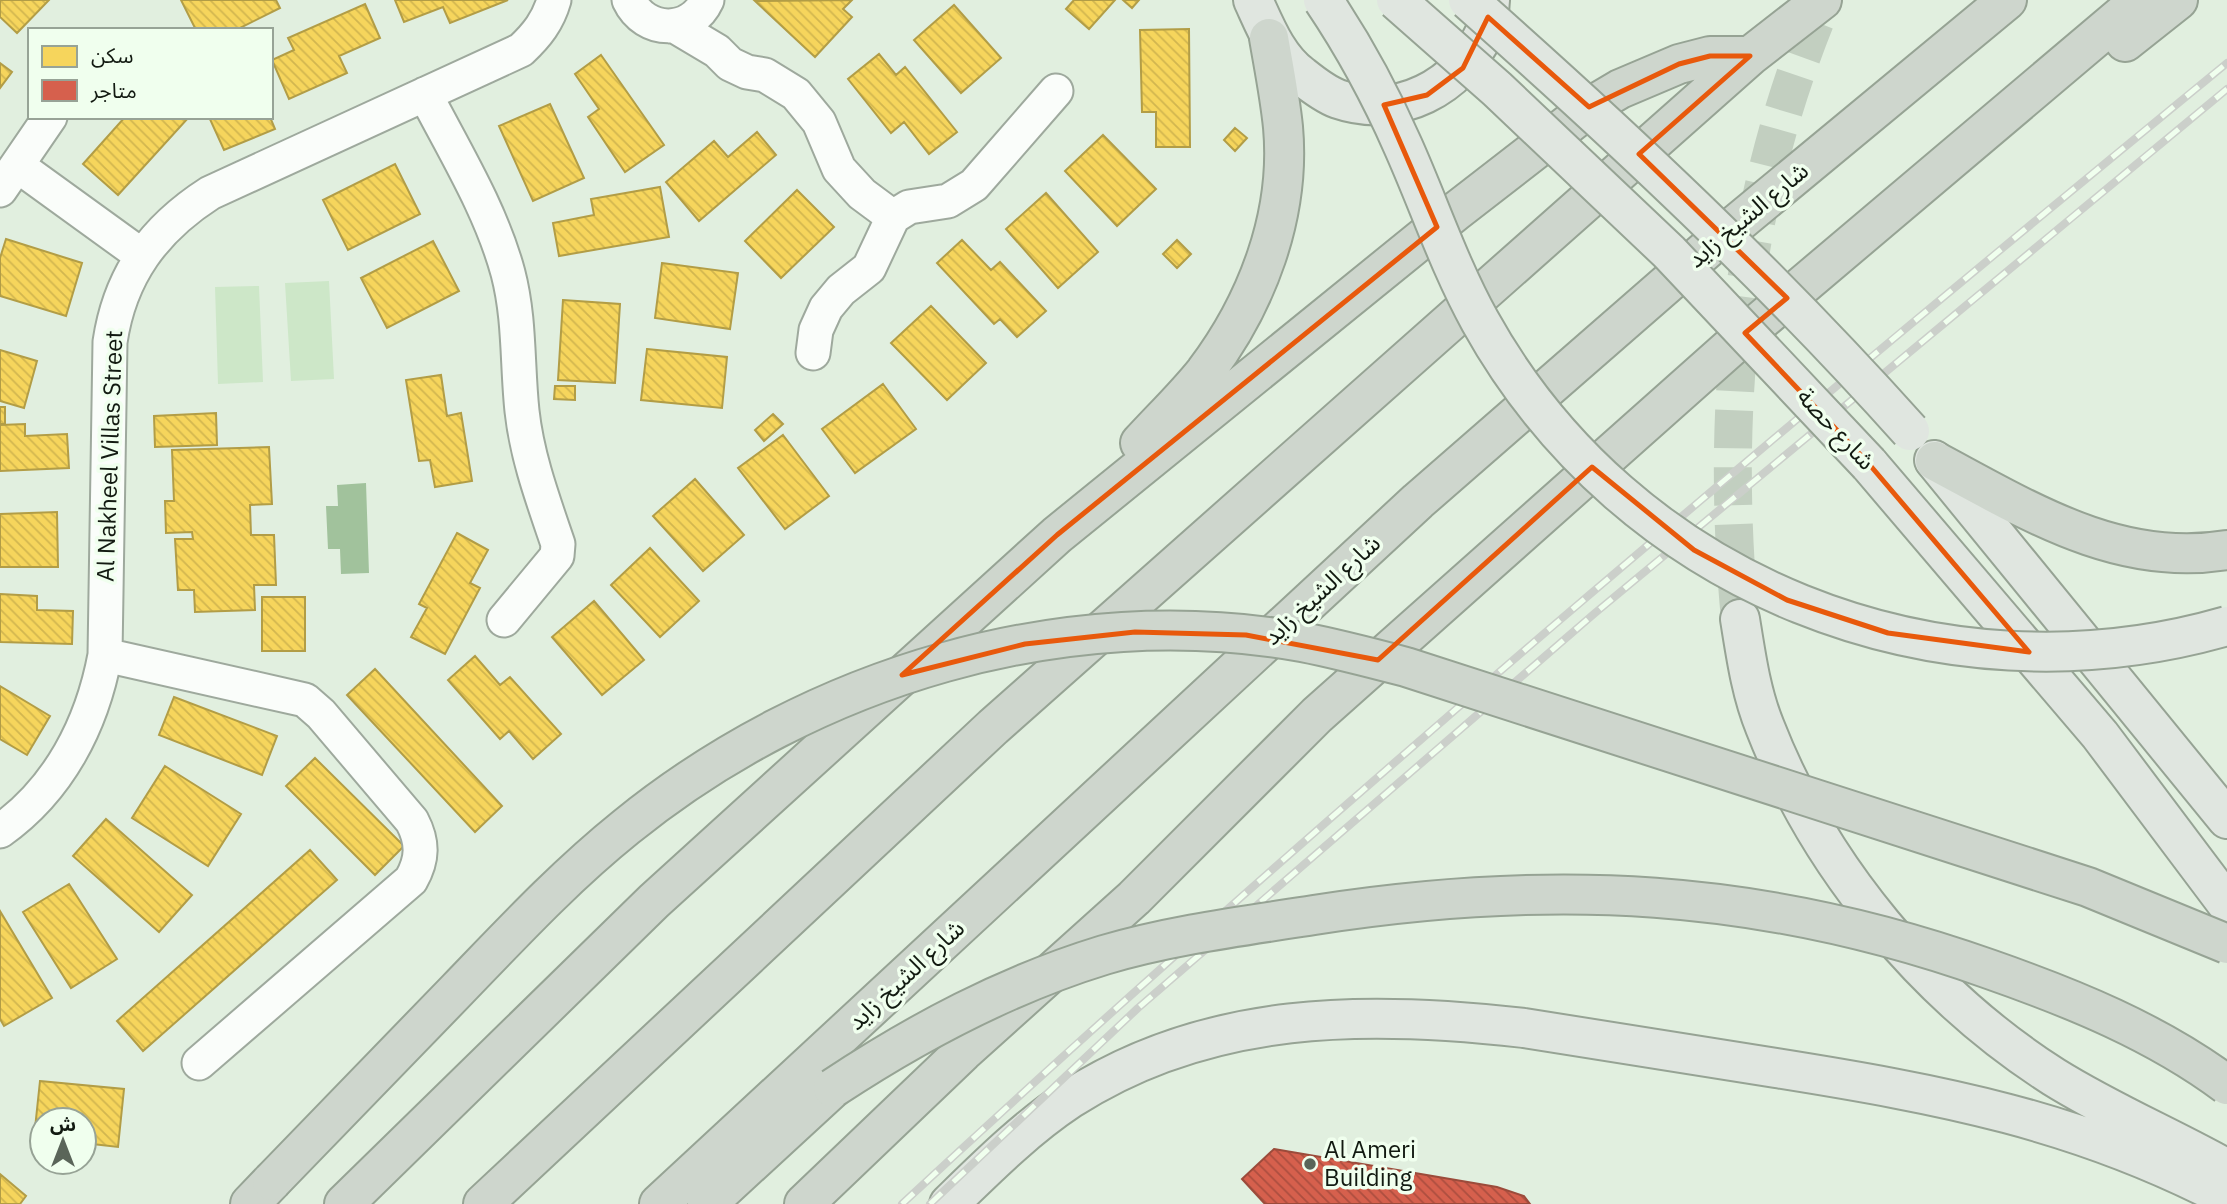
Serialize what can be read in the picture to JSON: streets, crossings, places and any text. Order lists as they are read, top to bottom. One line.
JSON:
{"streets":{"highway":["شارع الشيخ زايد"],"main road":["شارع حصة"],"street":["Al Nakheel Villas Street"]},"places":["Al Ameri Building"],"legend":["سكن","متاجر"],"north":"top"}
